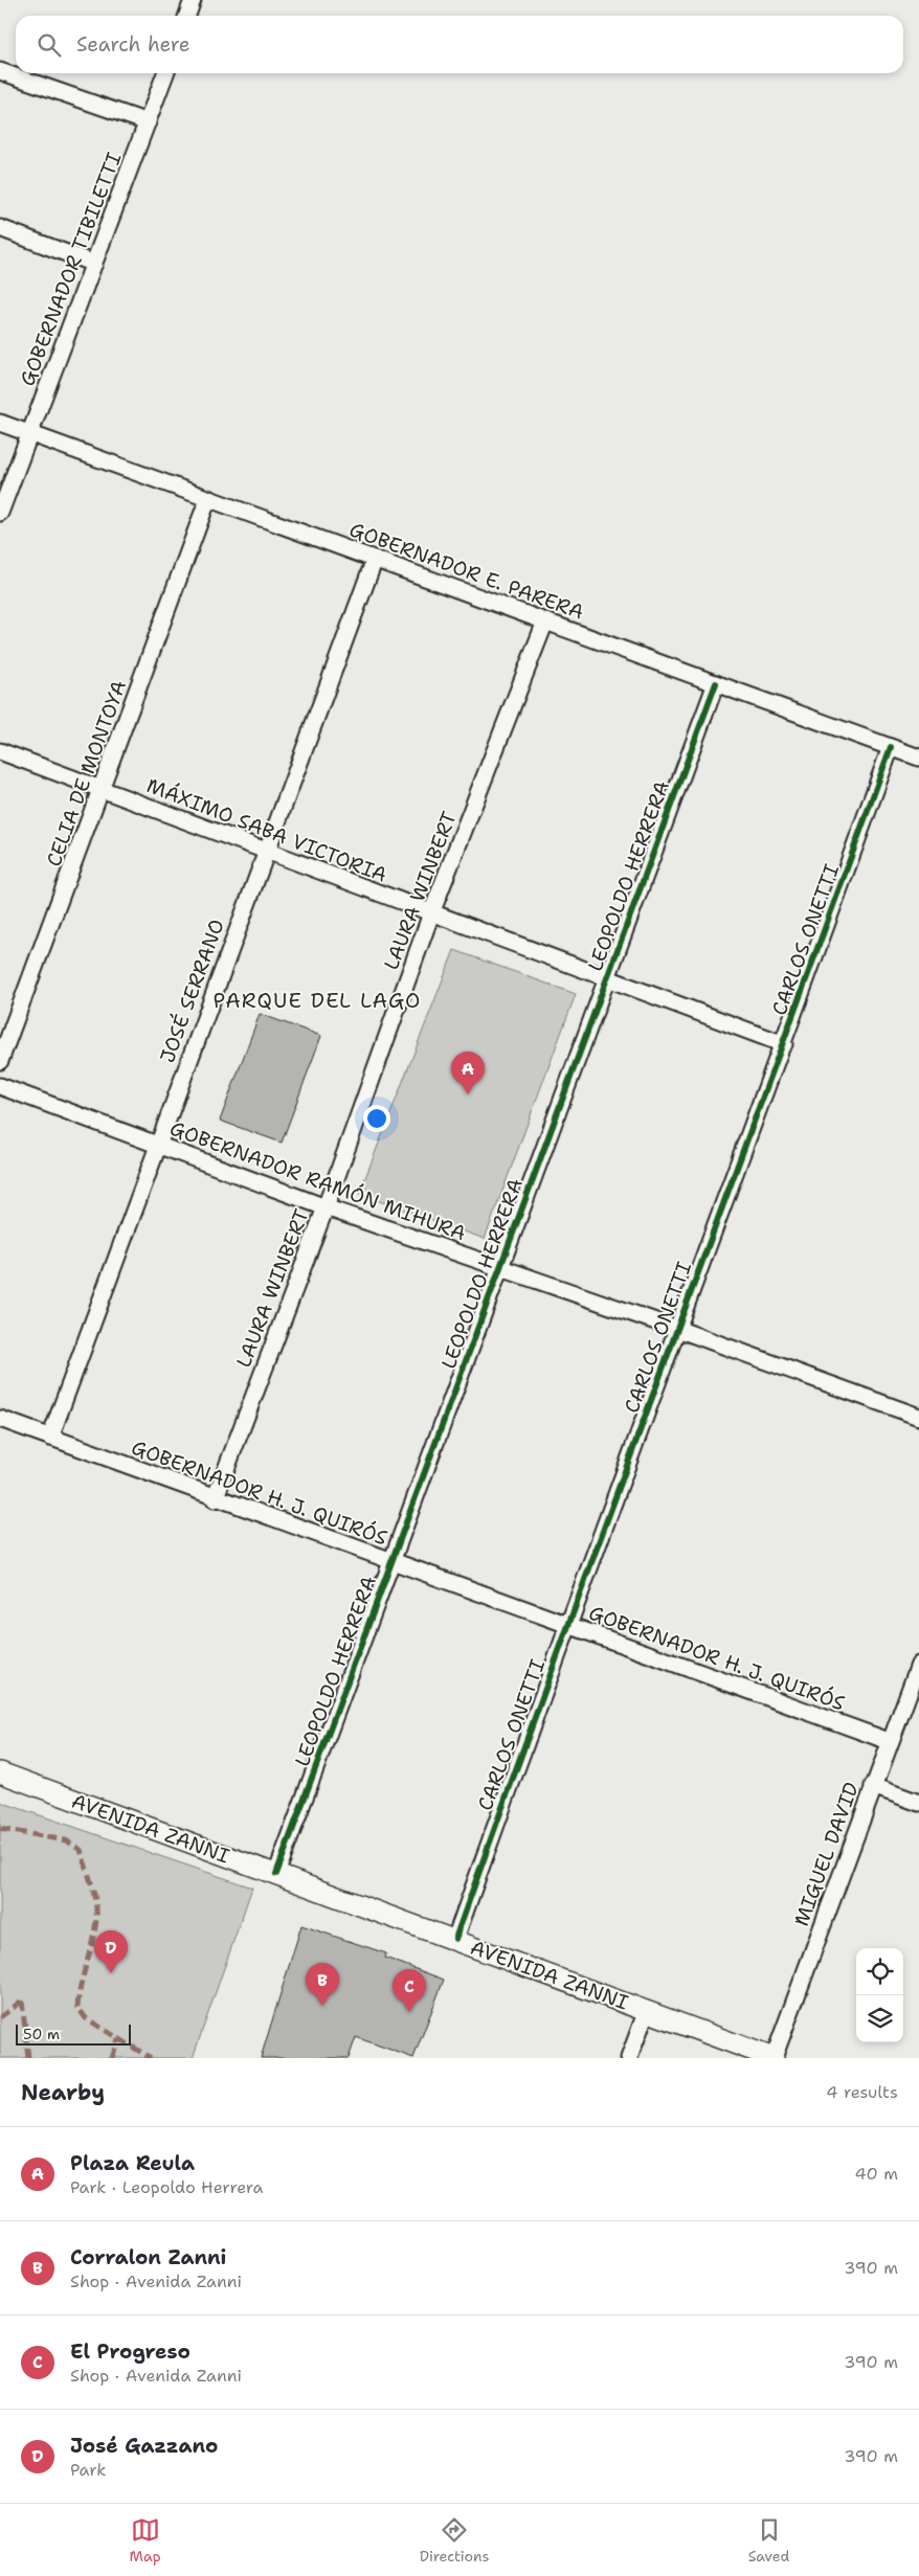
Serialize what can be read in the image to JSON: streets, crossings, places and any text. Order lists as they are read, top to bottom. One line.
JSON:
{"streets":{"main road":["AVENIDA ZANNI"],"street":["GOBERNADOR TIBILETTI","GOBERNADOR E. PARERA","CELIA DE MONTOYA","MÁXIMO SABA VICTORIA","LEOPOLDO HERRERA","LAURA WINBERT","CARLOS ONETTI","JOSÉ SERRANO","GOBERNADOR RAMÓN MIHURA","GOBERNADOR H. J. QUIRÓS","MIGUEL DAVID"]},"crossings":[["GOBERNADOR TIBILETTI","GOBERNADOR E. PARERA"],["GOBERNADOR E. PARERA","CELIA DE MONTOYA"],["GOBERNADOR E. PARERA","LEOPOLDO HERRERA"],["GOBERNADOR E. PARERA","LAURA WINBERT"],["GOBERNADOR E. PARERA","CARLOS ONETTI"],["GOBERNADOR E. PARERA","JOSÉ SERRANO"],["CELIA DE MONTOYA","MÁXIMO SABA VICTORIA"],["MÁXIMO SABA VICTORIA","LEOPOLDO HERRERA"],["MÁXIMO SABA VICTORIA","LAURA WINBERT"],["MÁXIMO SABA VICTORIA","CARLOS ONETTI"],["MÁXIMO SABA VICTORIA","JOSÉ SERRANO"],["LEOPOLDO HERRERA","GOBERNADOR RAMÓN MIHURA"],["LEOPOLDO HERRERA","GOBERNADOR H. J. QUIRÓS"],["LEOPOLDO HERRERA","AVENIDA ZANNI"],["LAURA WINBERT","GOBERNADOR RAMÓN MIHURA"],["LAURA WINBERT","GOBERNADOR H. J. QUIRÓS"],["CARLOS ONETTI","GOBERNADOR RAMÓN MIHURA"],["CARLOS ONETTI","GOBERNADOR H. J. QUIRÓS"],["CARLOS ONETTI","AVENIDA ZANNI"],["JOSÉ SERRANO","GOBERNADOR RAMÓN MIHURA"],["JOSÉ SERRANO","GOBERNADOR H. J. QUIRÓS"],["GOBERNADOR H. J. QUIRÓS","MIGUEL DAVID"],["AVENIDA ZANNI","MIGUEL DAVID"]],"districts":["PARQUE DEL LAGO"],"scale_bar":"50 m","page":{"search":"Search here","pins":["A","D","B","C"],"scale":"50 m","heading":["Nearby","4 results"],"list":[{"mark":"A","name":"Plaza Reula","note":"Park · Leopoldo Herrera","value":"40 m"},{"mark":"B","name":"Corralon Zanni","note":"Shop · Avenida Zanni","value":"390 m"},{"mark":"C","name":"El Progreso","note":"Shop · Avenida Zanni","value":"390 m"},{"mark":"D","name":"José Gazzano","note":"Park","value":"390 m"}],"nav":["Map","Directions","Saved"]}}
